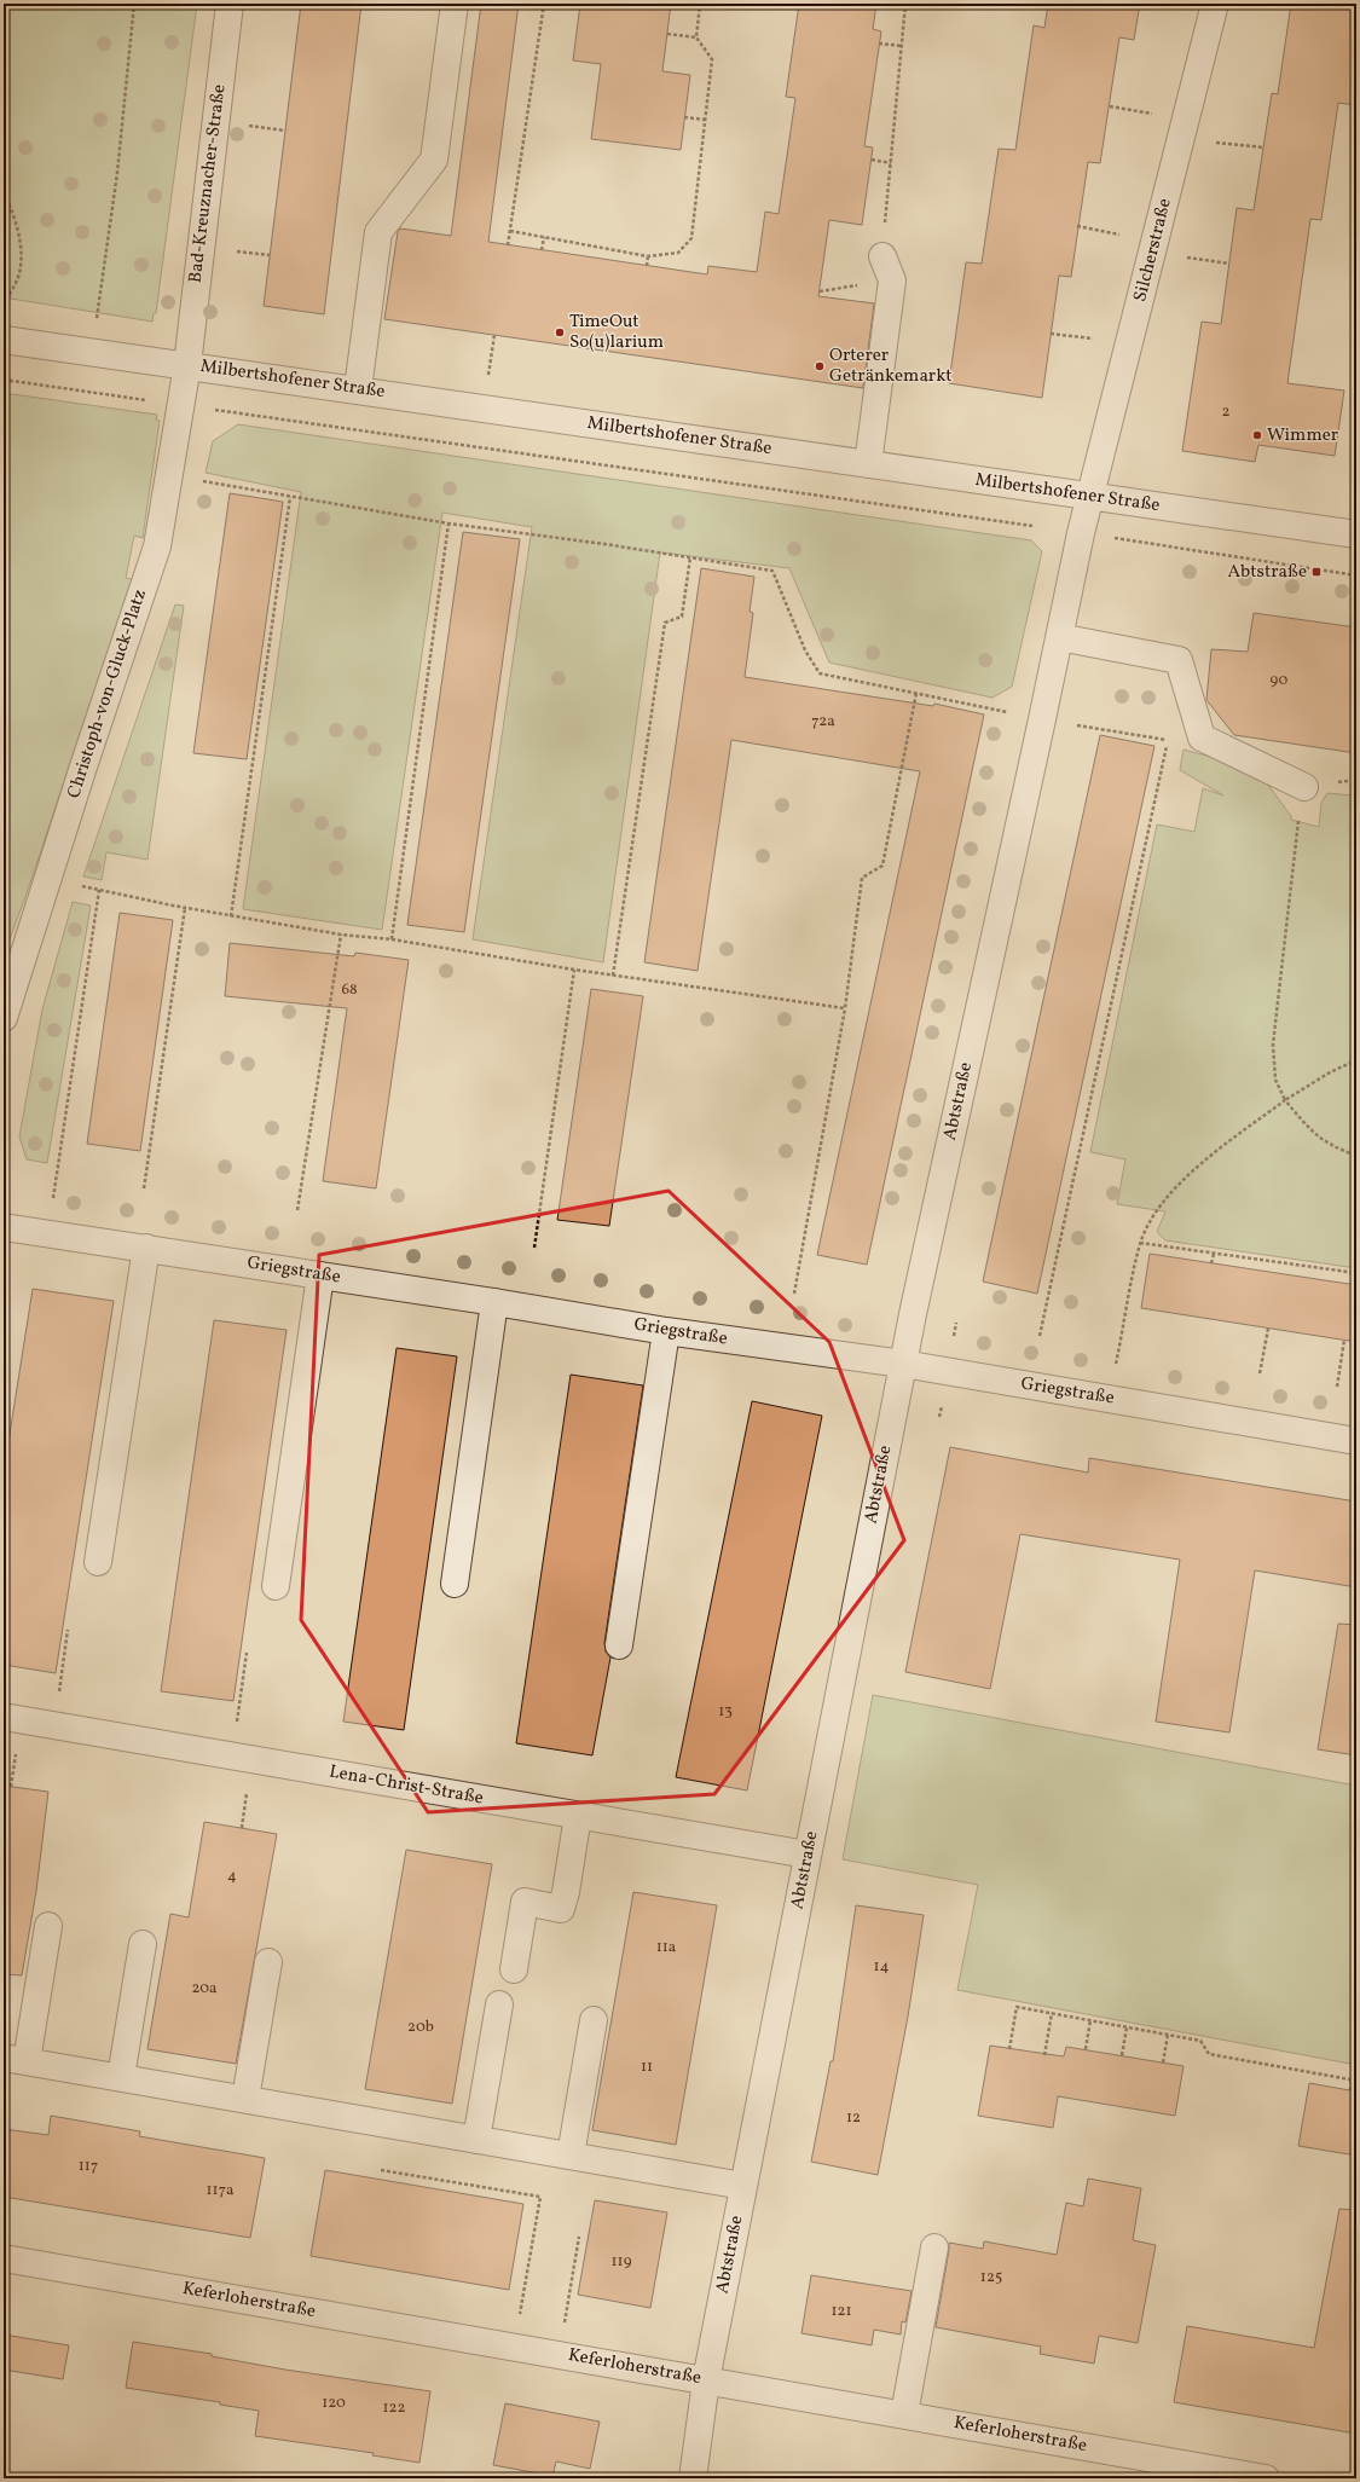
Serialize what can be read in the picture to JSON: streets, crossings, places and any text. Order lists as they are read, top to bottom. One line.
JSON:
{"streets":{"street":["Bad-Kreuznacher-Straße","Silcherstraße","Milbertshofener Straße","Christoph-von-Gluck-Platz","Abtstraße","Griegstraße","Lena-Christ-Straße","Keferloherstraße"]},"crossings":[["Bad-Kreuznacher-Straße","Milbertshofener Straße"],["Bad-Kreuznacher-Straße","Christoph-von-Gluck-Platz"],["Silcherstraße","Milbertshofener Straße"],["Silcherstraße","Abtstraße"],["Milbertshofener Straße","Christoph-von-Gluck-Platz"],["Milbertshofener Straße","Abtstraße"],["Abtstraße","Griegstraße"],["Abtstraße","Lena-Christ-Straße"],["Abtstraße","Keferloherstraße"]],"places":{"other":["TimeOut So(u)larium","Orterer Getränkemarkt","Wimmer"],"transit":["Abtstraße"]},"house_numbers":["2","90","72a","68","13","4","11a","14","20a","20b","11","12","117","117a","119","125","121","120","122"]}
